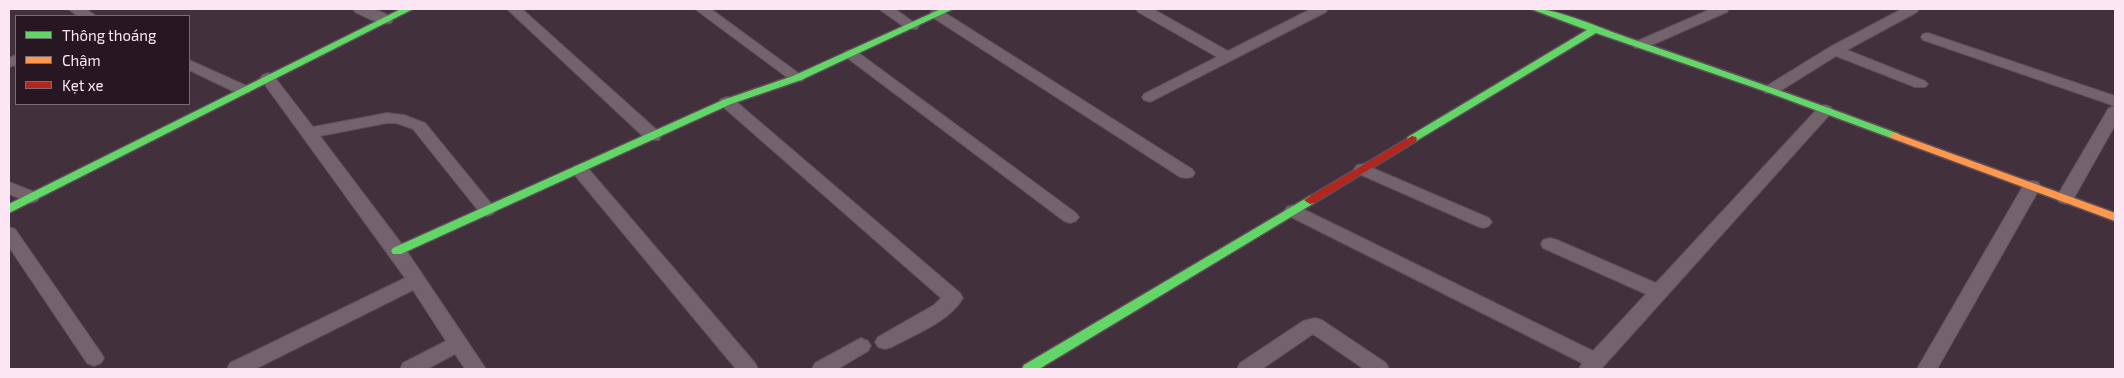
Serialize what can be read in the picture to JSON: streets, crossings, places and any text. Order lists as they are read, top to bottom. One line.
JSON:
{"legend":["Thông thoáng","Chậm","Kẹt xe"]}
